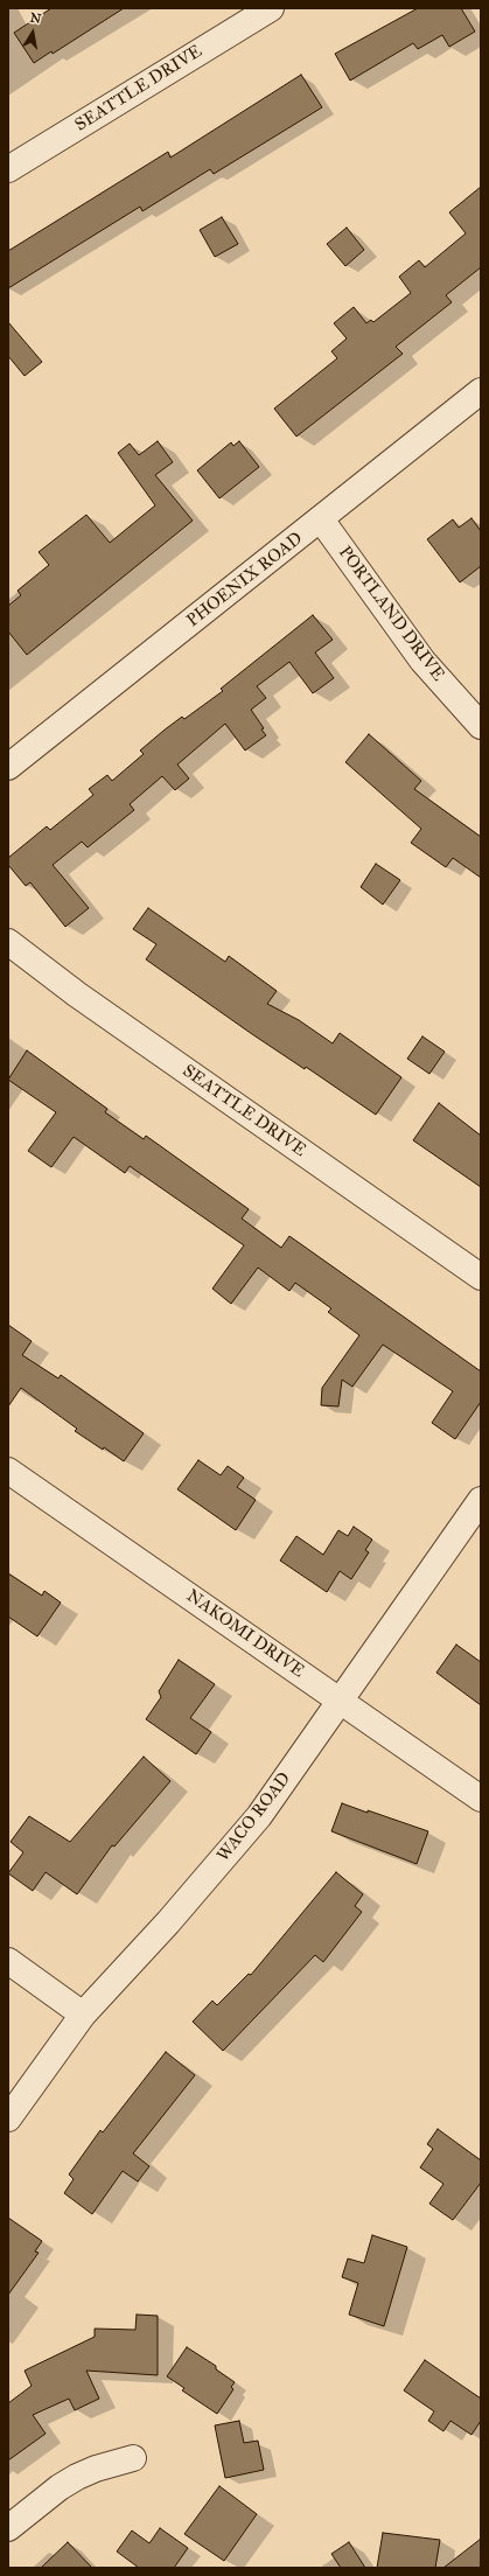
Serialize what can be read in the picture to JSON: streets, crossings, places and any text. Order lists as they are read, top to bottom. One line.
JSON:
{"streets":{"street":["SEATTLE DRIVE","PHOENIX ROAD","PORTLAND DRIVE","NAKOMI DRIVE","WACO ROAD"]},"crossings":[["PHOENIX ROAD","PORTLAND DRIVE"],["NAKOMI DRIVE","WACO ROAD"]],"north":"top"}
